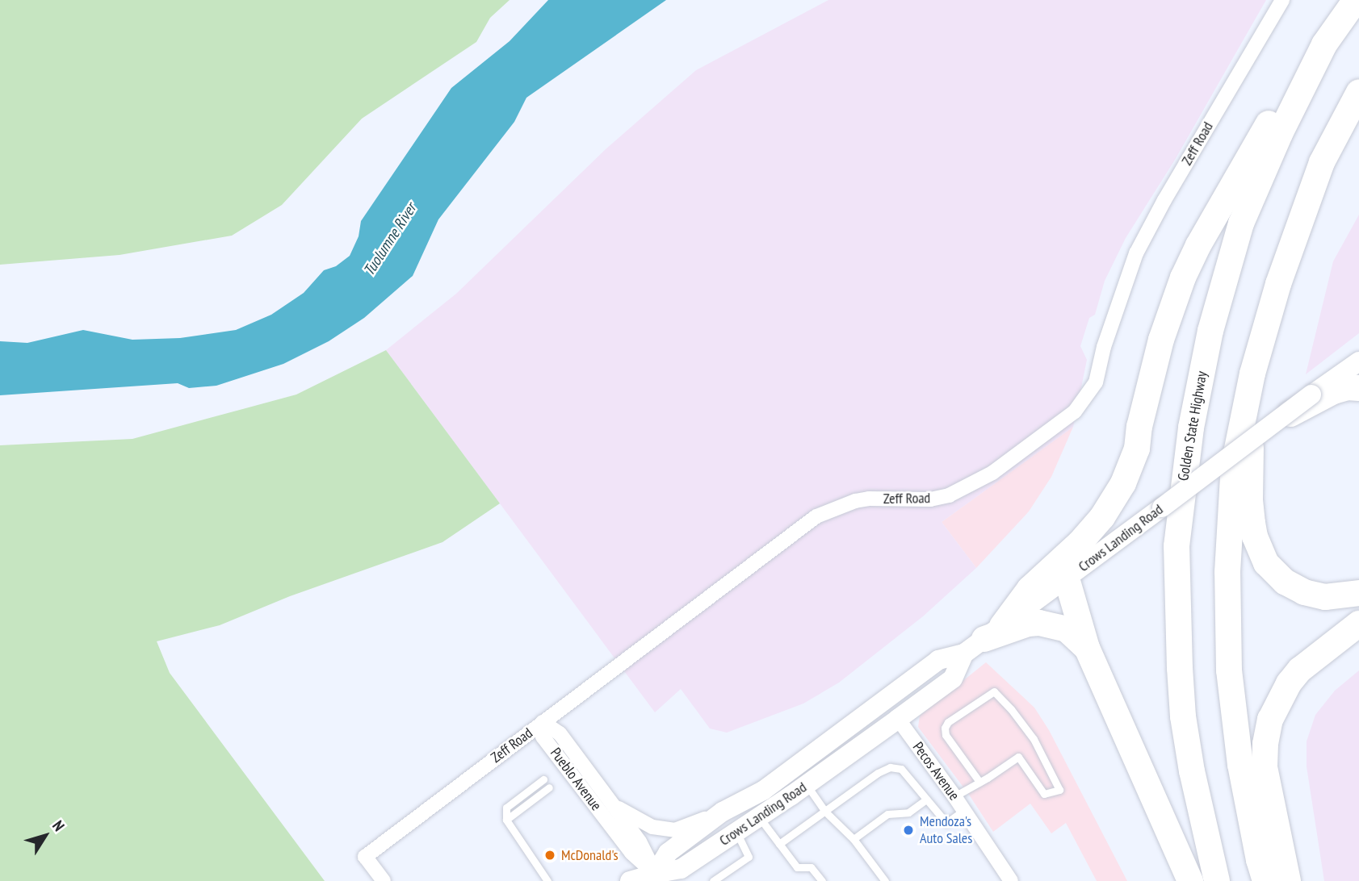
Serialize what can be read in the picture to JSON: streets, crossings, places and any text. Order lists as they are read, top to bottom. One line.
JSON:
{"streets":{"highway":["Golden State Highway"],"main road":["Crows Landing Road"],"street":["Zeff Road","Pecos Avenue","Pueblo Avenue"]},"crossings":[["Zeff Road","Pueblo Avenue"],["Crows Landing Road","Pecos Avenue"],["Crows Landing Road","Pueblo Avenue"]],"water":["Tuolumne River"],"places":["Mendoza's Auto Sales","McDonald's"],"north":"top right"}
